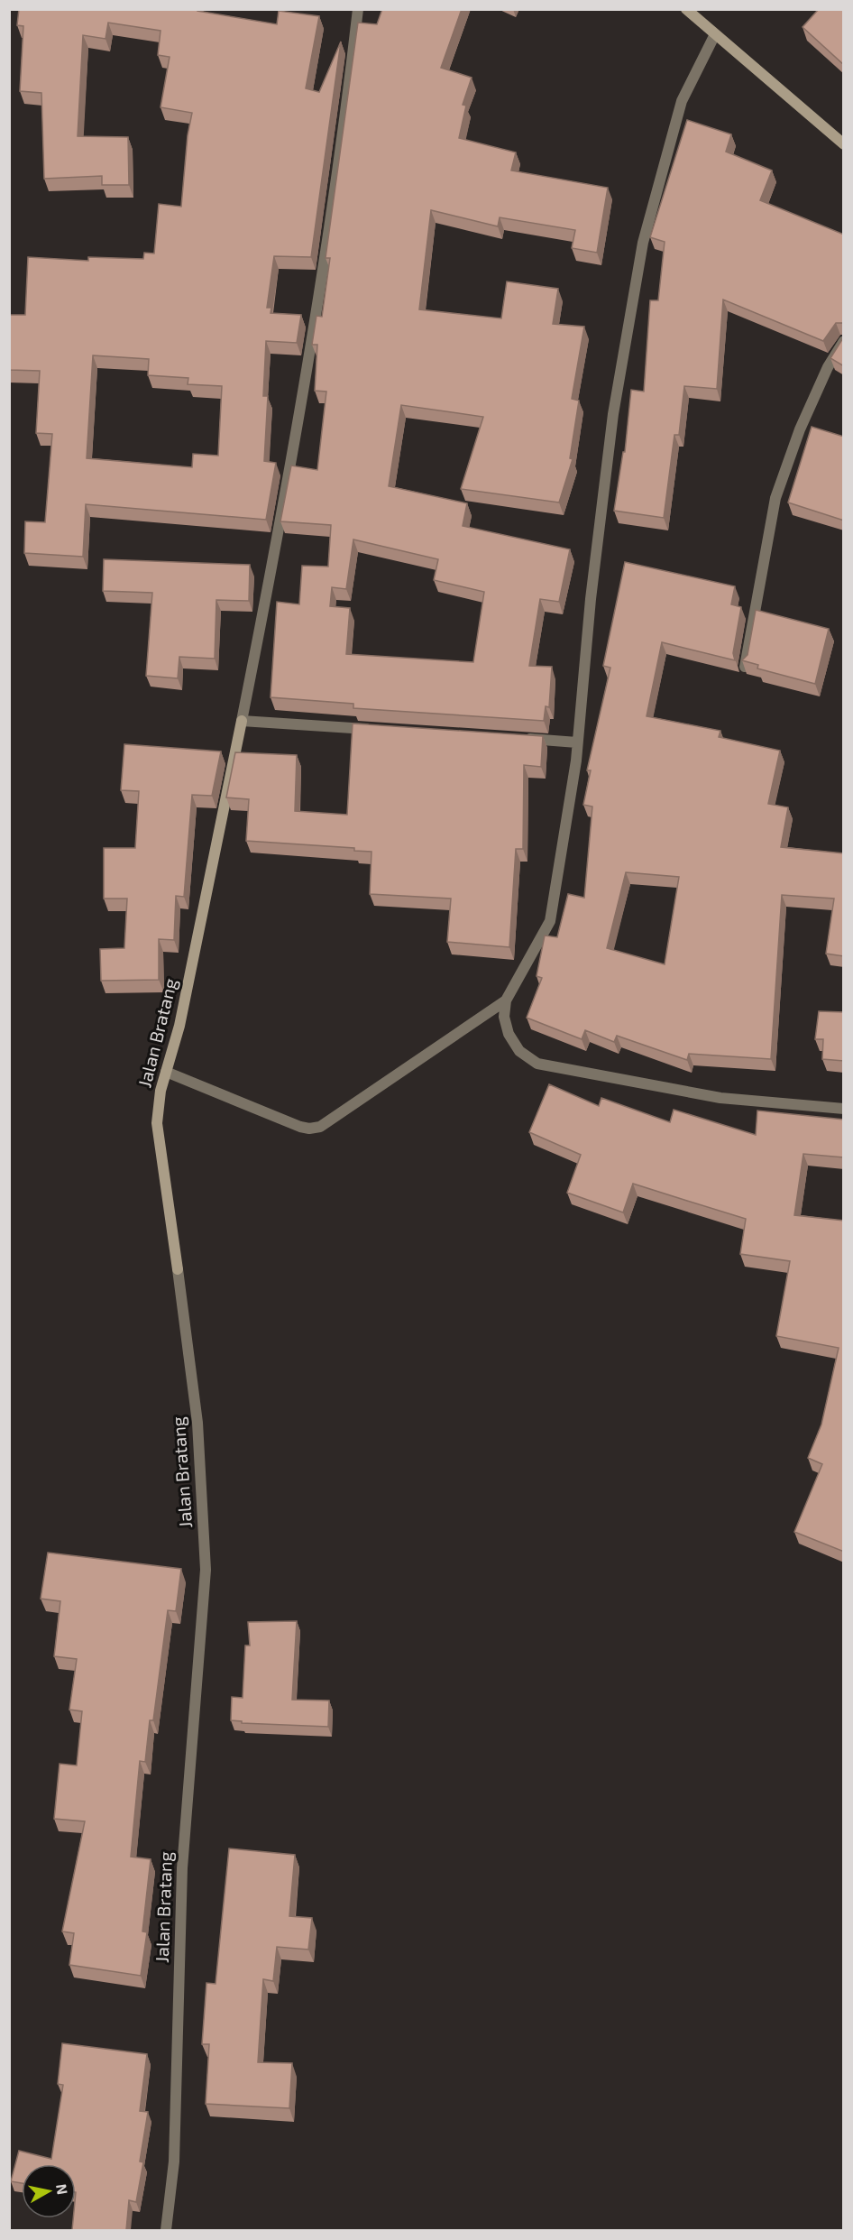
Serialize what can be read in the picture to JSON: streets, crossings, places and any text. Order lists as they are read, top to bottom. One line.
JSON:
{"streets":{"street":["Jalan Bratang"]},"north":"right"}
